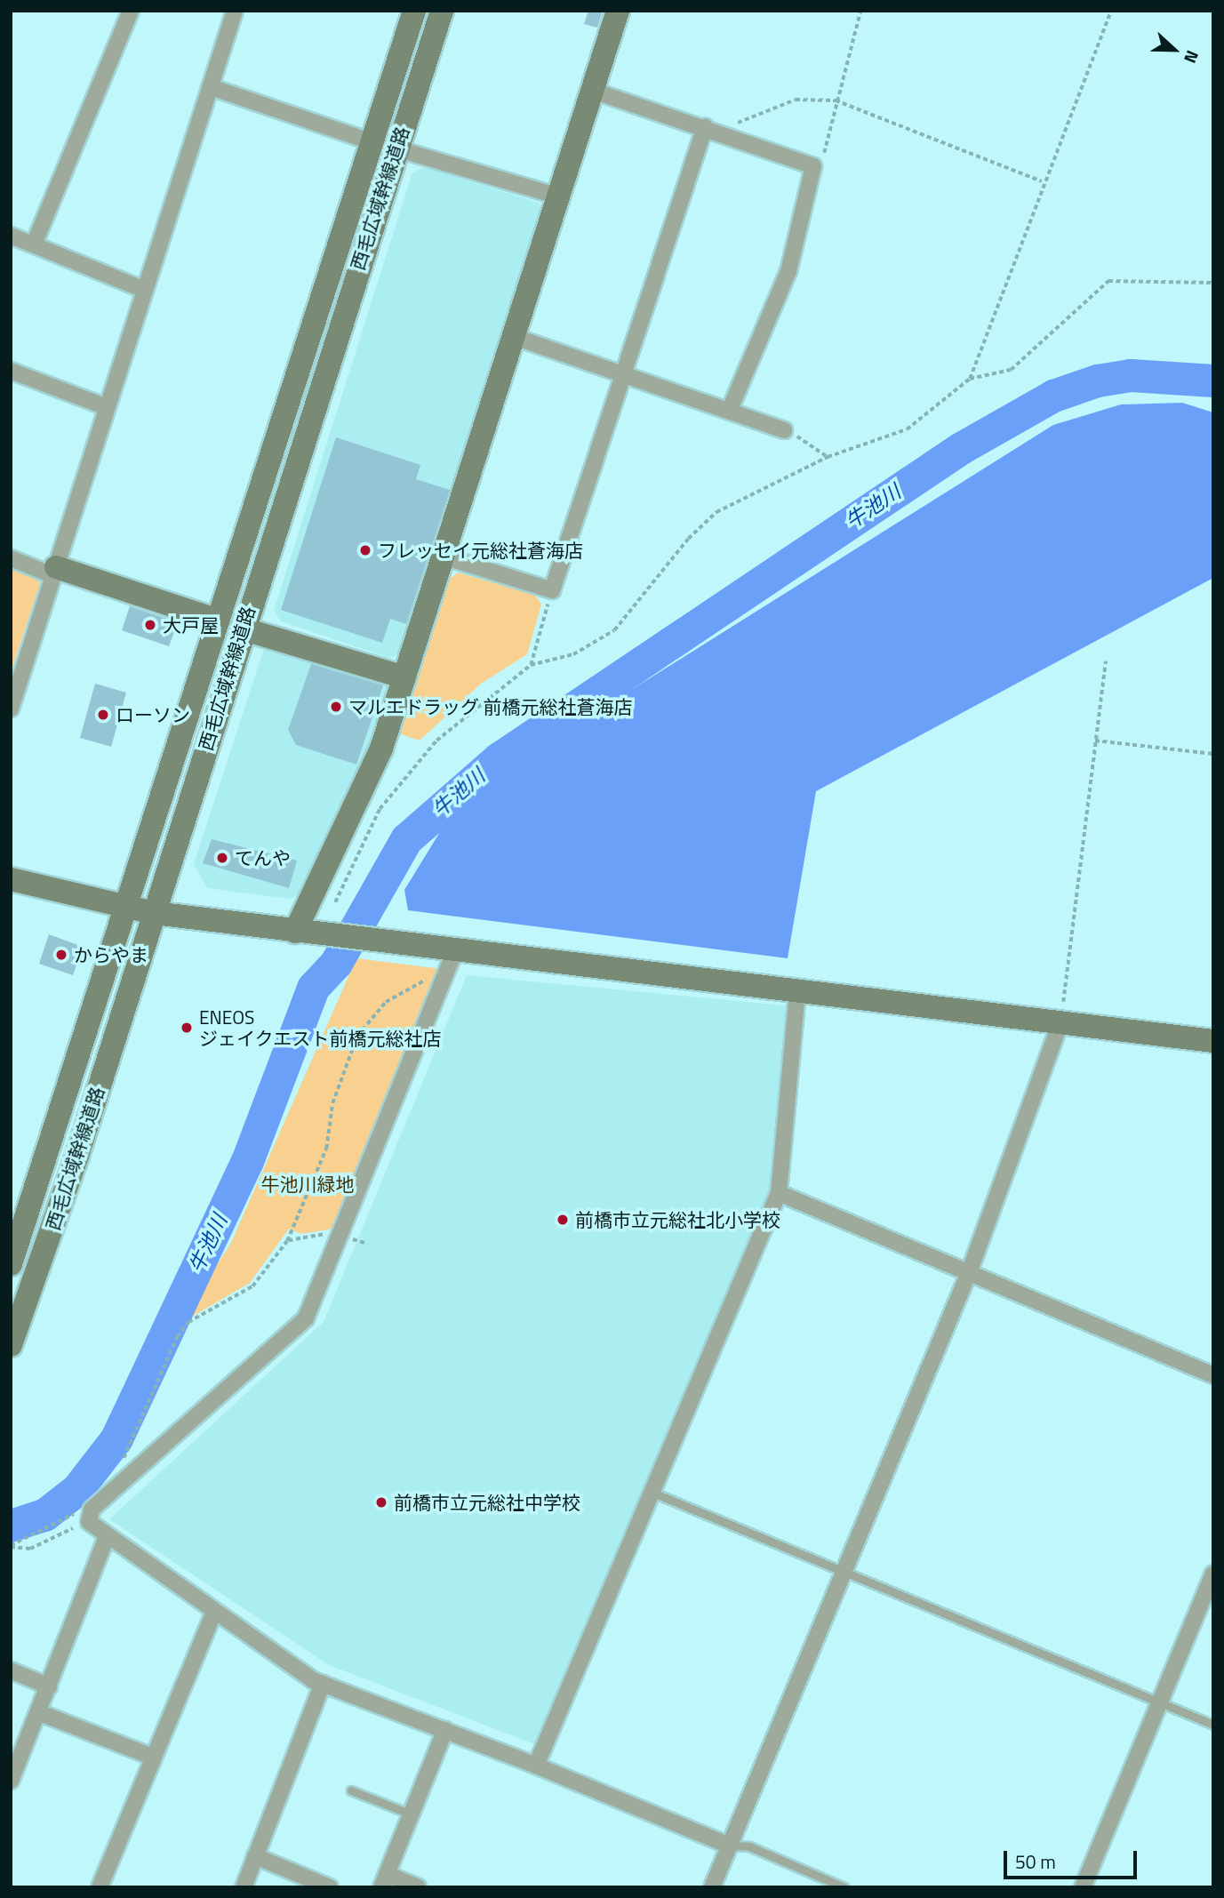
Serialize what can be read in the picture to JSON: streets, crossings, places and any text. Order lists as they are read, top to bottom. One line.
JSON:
{"streets":{"main road":["西毛広域幹線道路"]},"water":["牛池川"],"parks":["牛池川緑地"],"places":["フレッセイ元総社蒼海店","大戸屋","マルエドラッグ 前橋元総社蒼海店","ローソン","てんや","からやま","ENEOS ジェイクエスト前橋元総社店","前橋市立元総社北小学校","前橋市立元総社中学校"],"scale_bar":"50 m","north":"right"}
